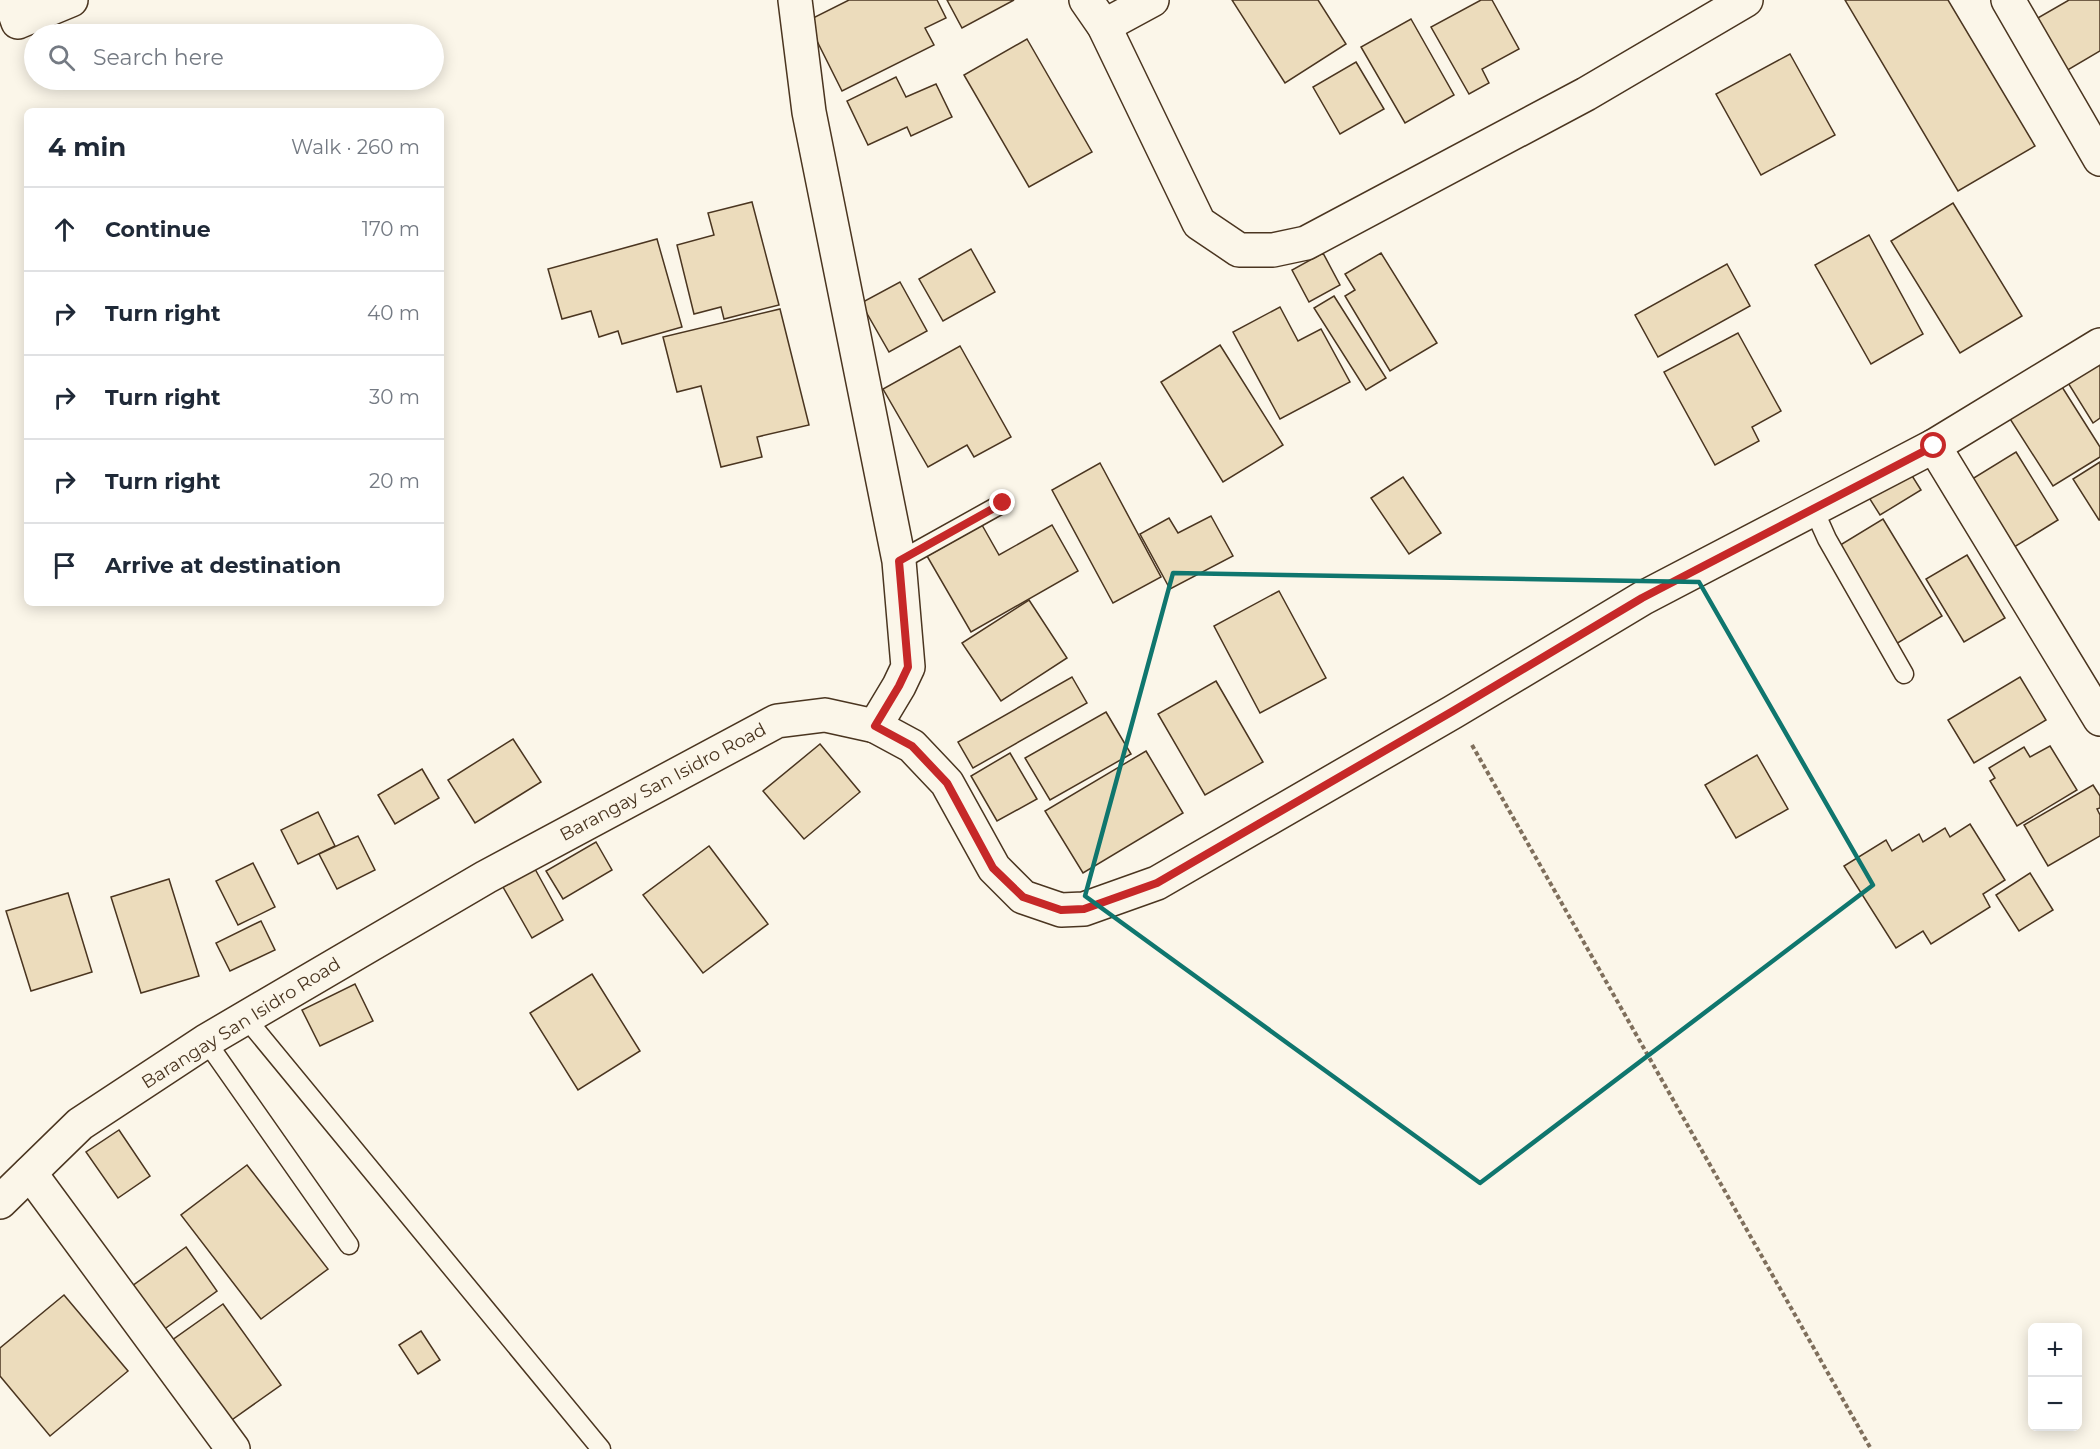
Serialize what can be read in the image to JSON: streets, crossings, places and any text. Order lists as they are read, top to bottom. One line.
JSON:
{"streets":{"street":["Barangay San Isidro Road"]},"page":{"search":"Search here","heading":["4 min","Walk · 260 m"],"list":[["Continue","170 m"],["Turn right","40 m"],["Turn right","30 m"],["Turn right","20 m"],"Arrive at destination"],"map_buttons":["+","−"]}}
